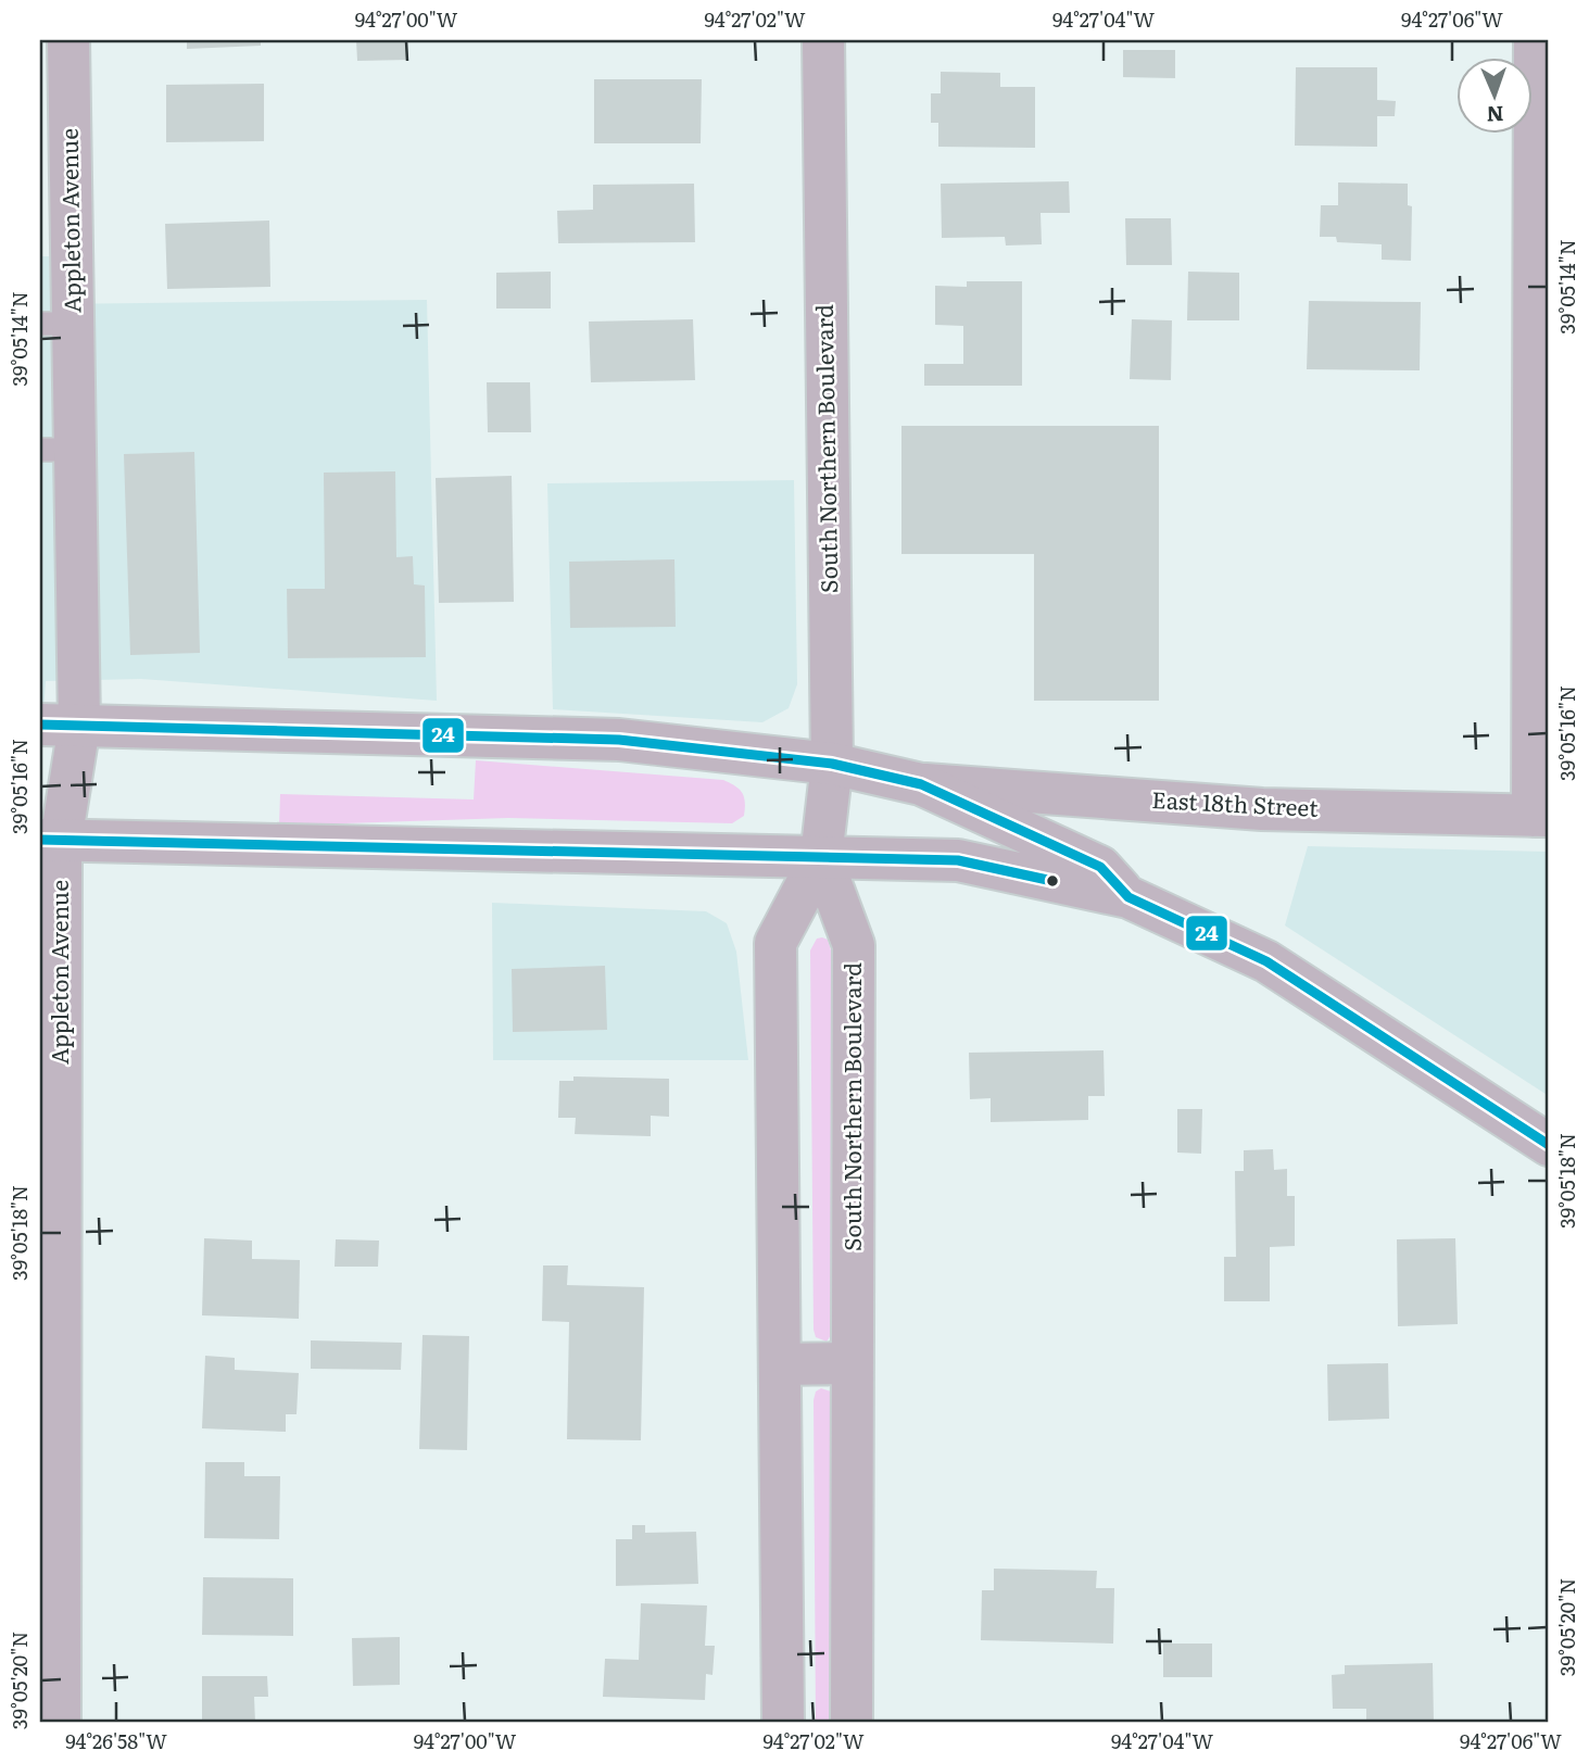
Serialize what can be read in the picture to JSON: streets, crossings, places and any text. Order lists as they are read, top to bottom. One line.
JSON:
{"streets":{"street":["Appleton Avenue","South Northern Boulevard","East 18th Street"]},"lines":["transit line 24"],"north":"bottom","coordinates":["94°27'00\"W","94°27'02\"W","94°27'04\"W","94°27'06\"W","39°05'14\"N","39°05'16\"N","39°05'18\"N","39°05'20\"N","94°26'58\"W"]}
